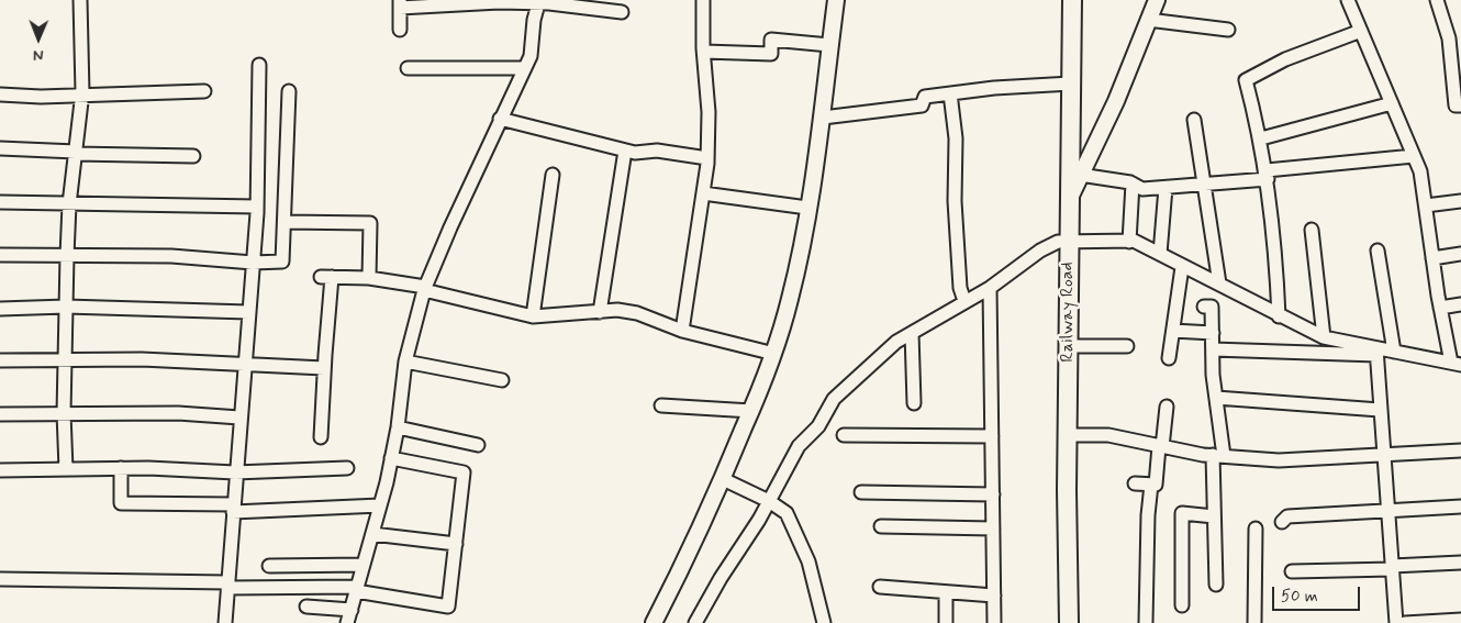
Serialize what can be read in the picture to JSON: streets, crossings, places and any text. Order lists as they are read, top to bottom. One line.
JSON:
{"streets":{"main road":["Railway Road"]},"scale_bar":"50 m","north":"bottom"}
